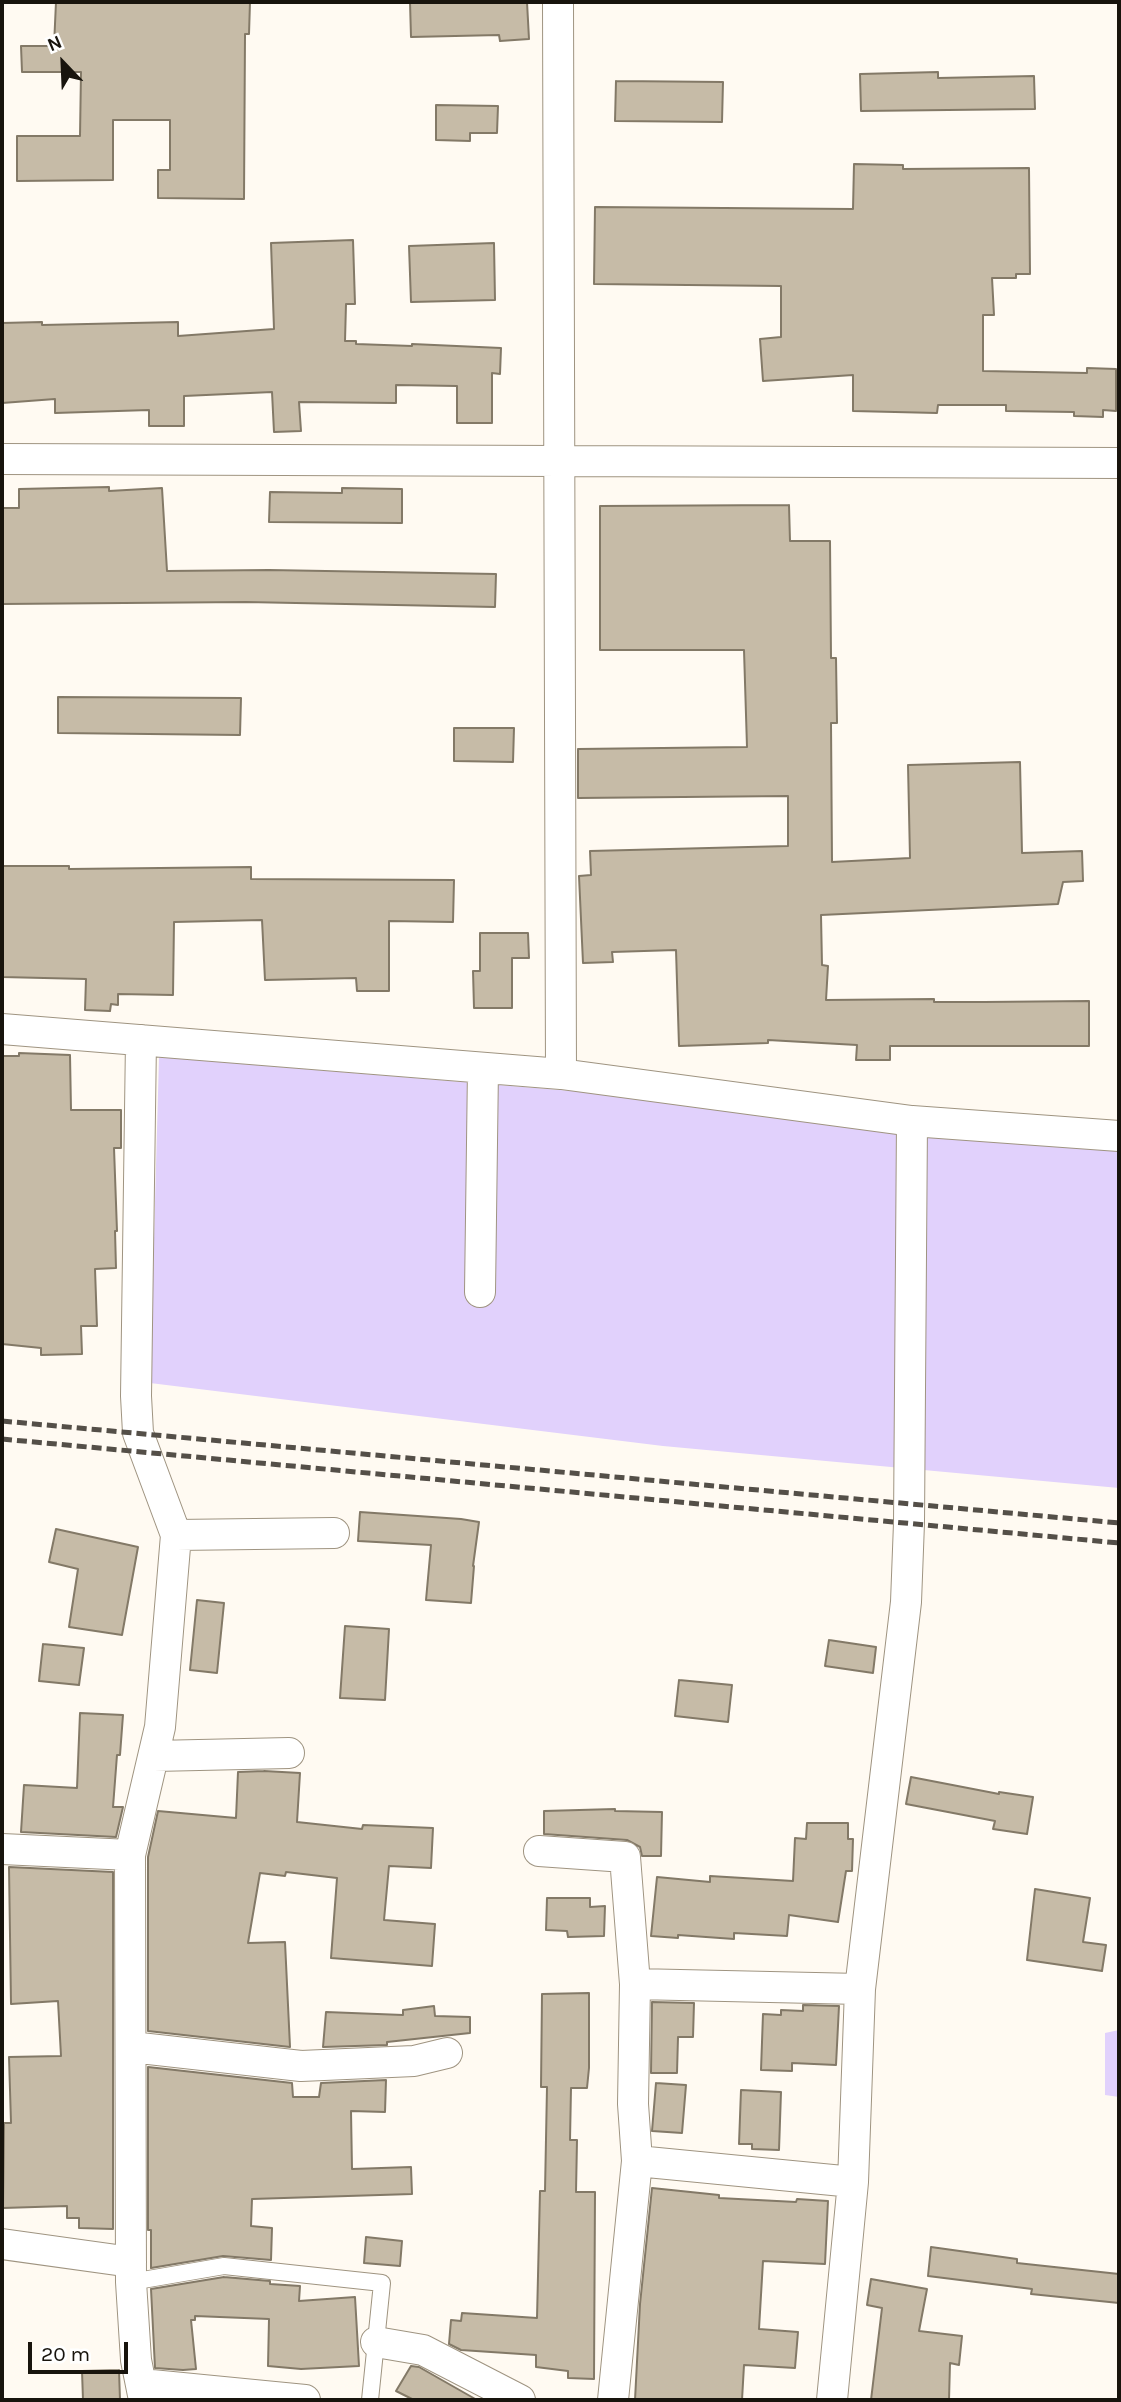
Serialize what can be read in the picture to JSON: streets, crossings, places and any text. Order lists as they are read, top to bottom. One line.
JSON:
{"scale_bar":"20 m","north":"top left"}
